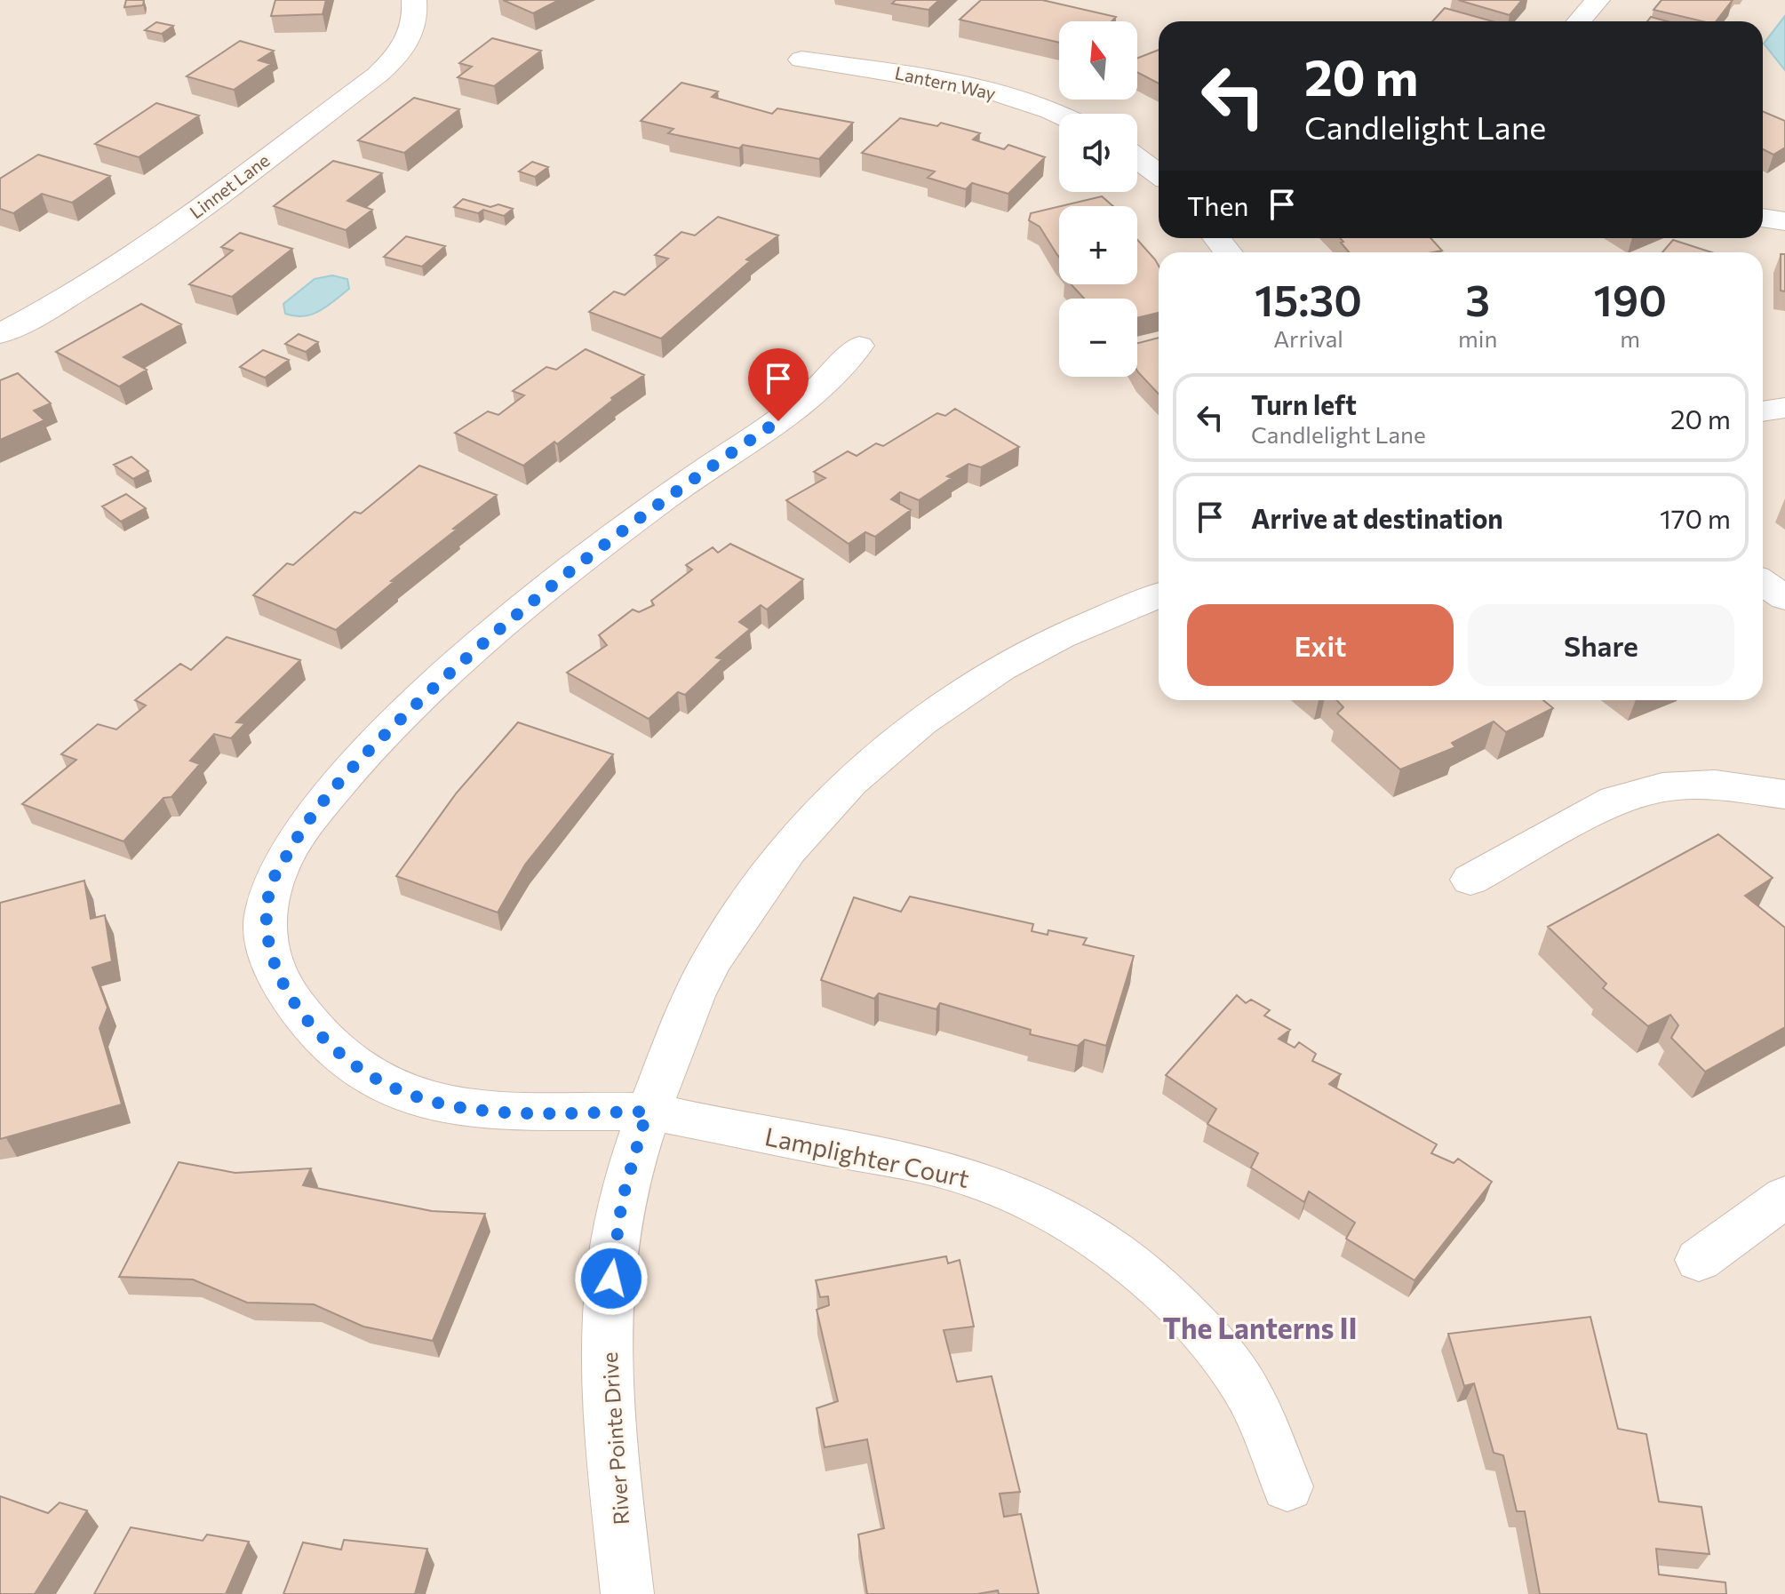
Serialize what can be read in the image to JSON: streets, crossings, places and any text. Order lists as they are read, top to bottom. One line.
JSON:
{"streets":{"street":["Lantern Way","Linnet Lane","Lamplighter Court","River Pointe Drive"]},"crossings":[["Lamplighter Court","River Pointe Drive"]],"districts":["The Lanterns II"],"north":"top","page":{"map_buttons":["+","−"],"turn":["20 m","Candlelight Lane"],"then":"Then","eta":["15:30","Arrival","3","min","190","m"],"list":[{"name":"Turn left","note":"Candlelight Lane","value":"20 m"},{"name":"Arrive at destination","value":"170 m"}],"buttons":["Exit","Share"]}}
